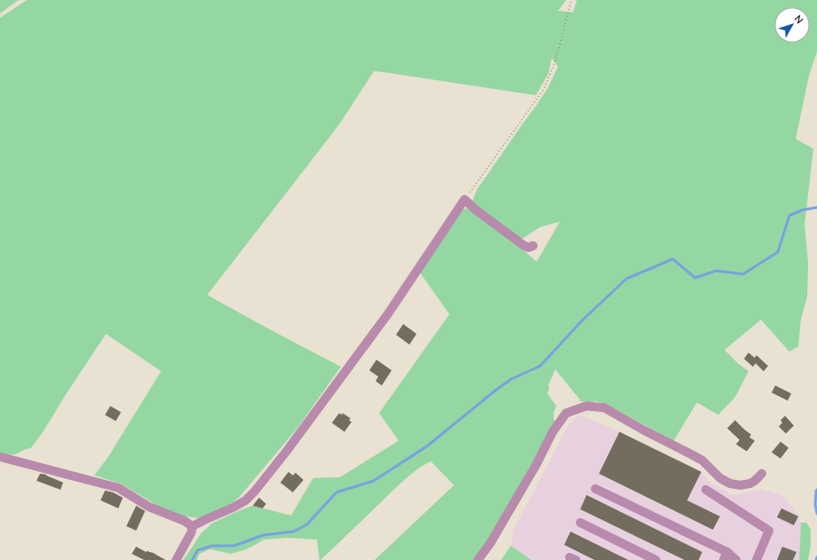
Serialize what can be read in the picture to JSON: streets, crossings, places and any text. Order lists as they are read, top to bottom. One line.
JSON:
{"north":"top right"}
